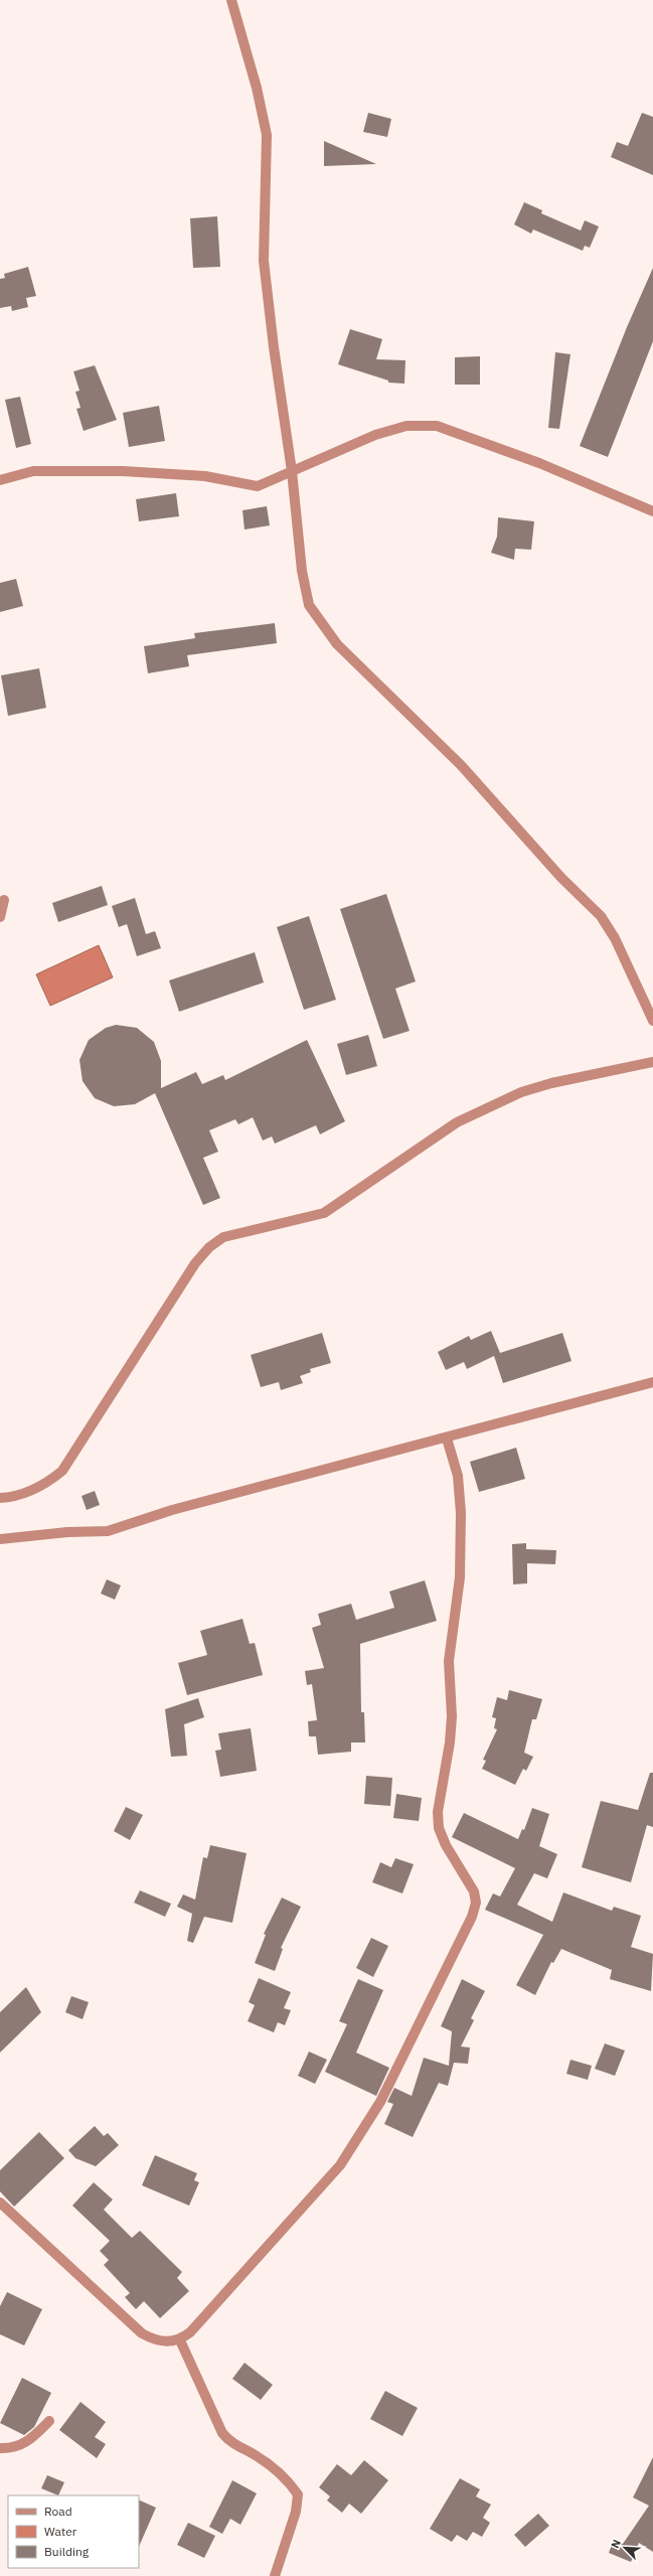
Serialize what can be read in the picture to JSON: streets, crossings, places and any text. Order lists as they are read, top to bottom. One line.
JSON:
{"legend":["Road","Water","Building"],"north":"top left"}
